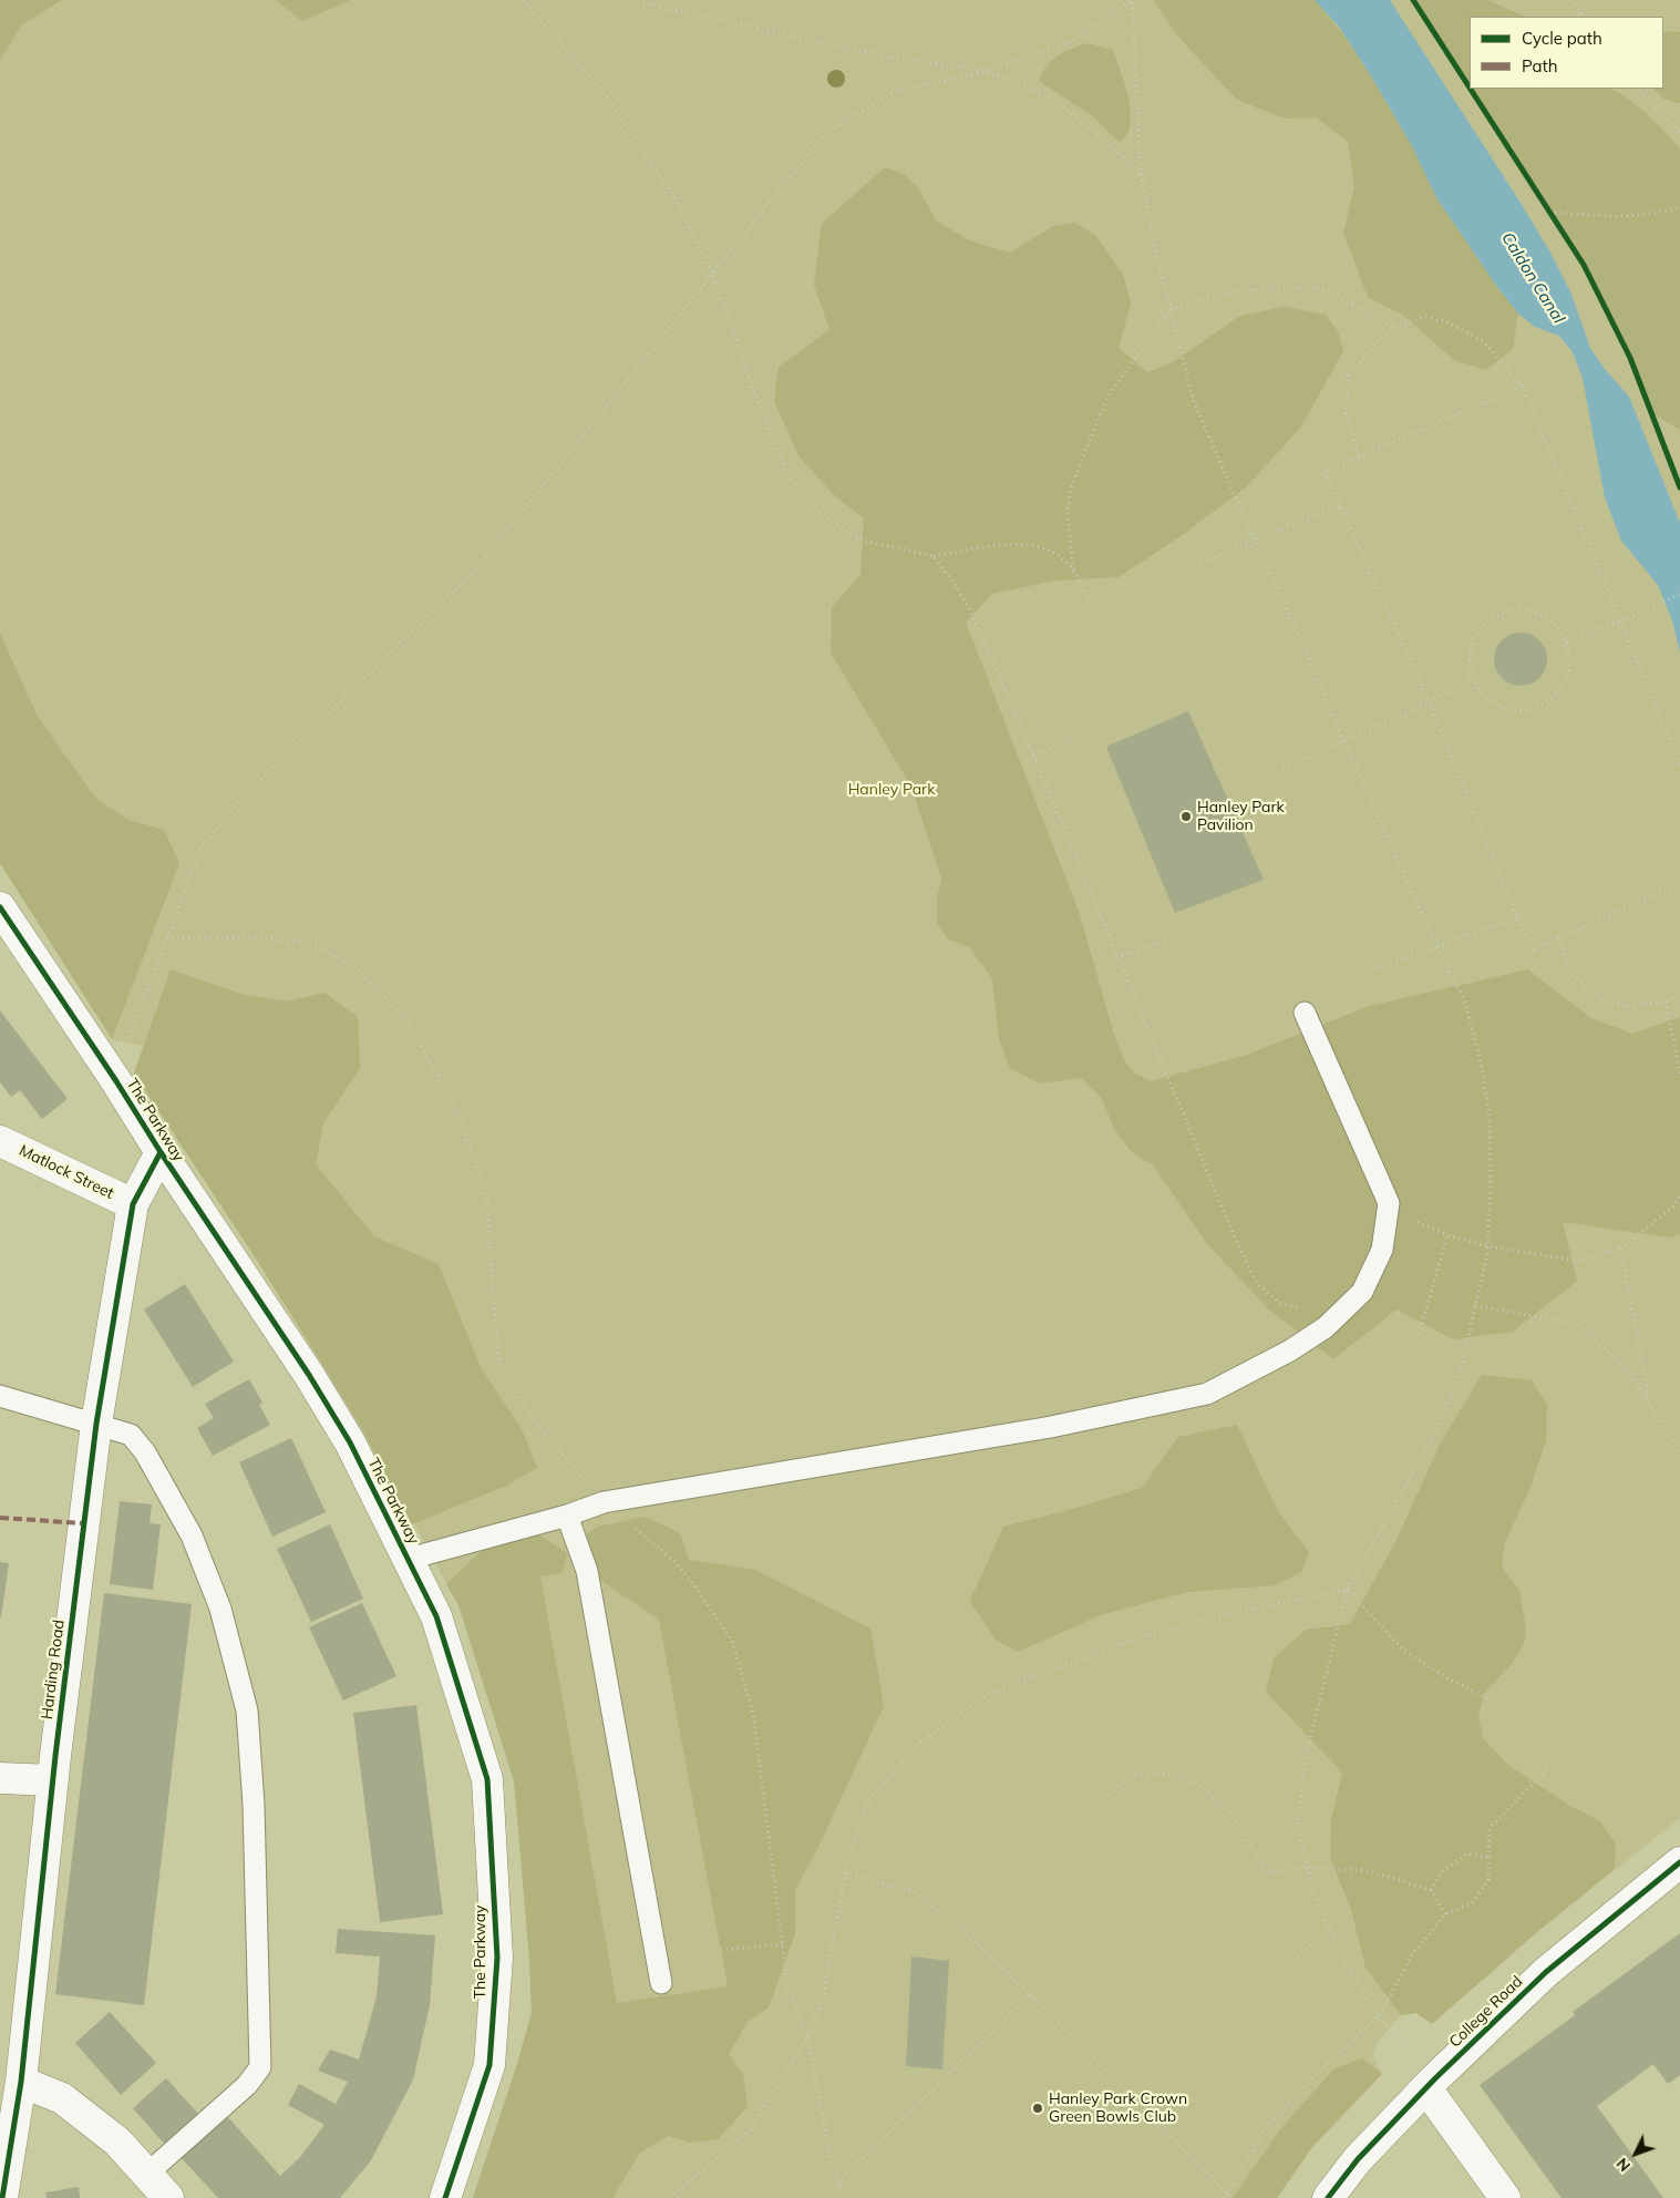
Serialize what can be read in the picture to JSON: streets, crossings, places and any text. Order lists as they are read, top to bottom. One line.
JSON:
{"streets":{"street":["The Parkway","Matlock Street","Harding Road","College Road"]},"crossings":[["The Parkway","Harding Road"],["Matlock Street","Harding Road"]],"water":["Caldon Canal"],"parks":["Hanley Park"],"places":["Hanley Park Pavilion","Hanley Park Crown Green Bowls Club"],"legend":["Cycle path","Path"],"north":"bottom left"}
